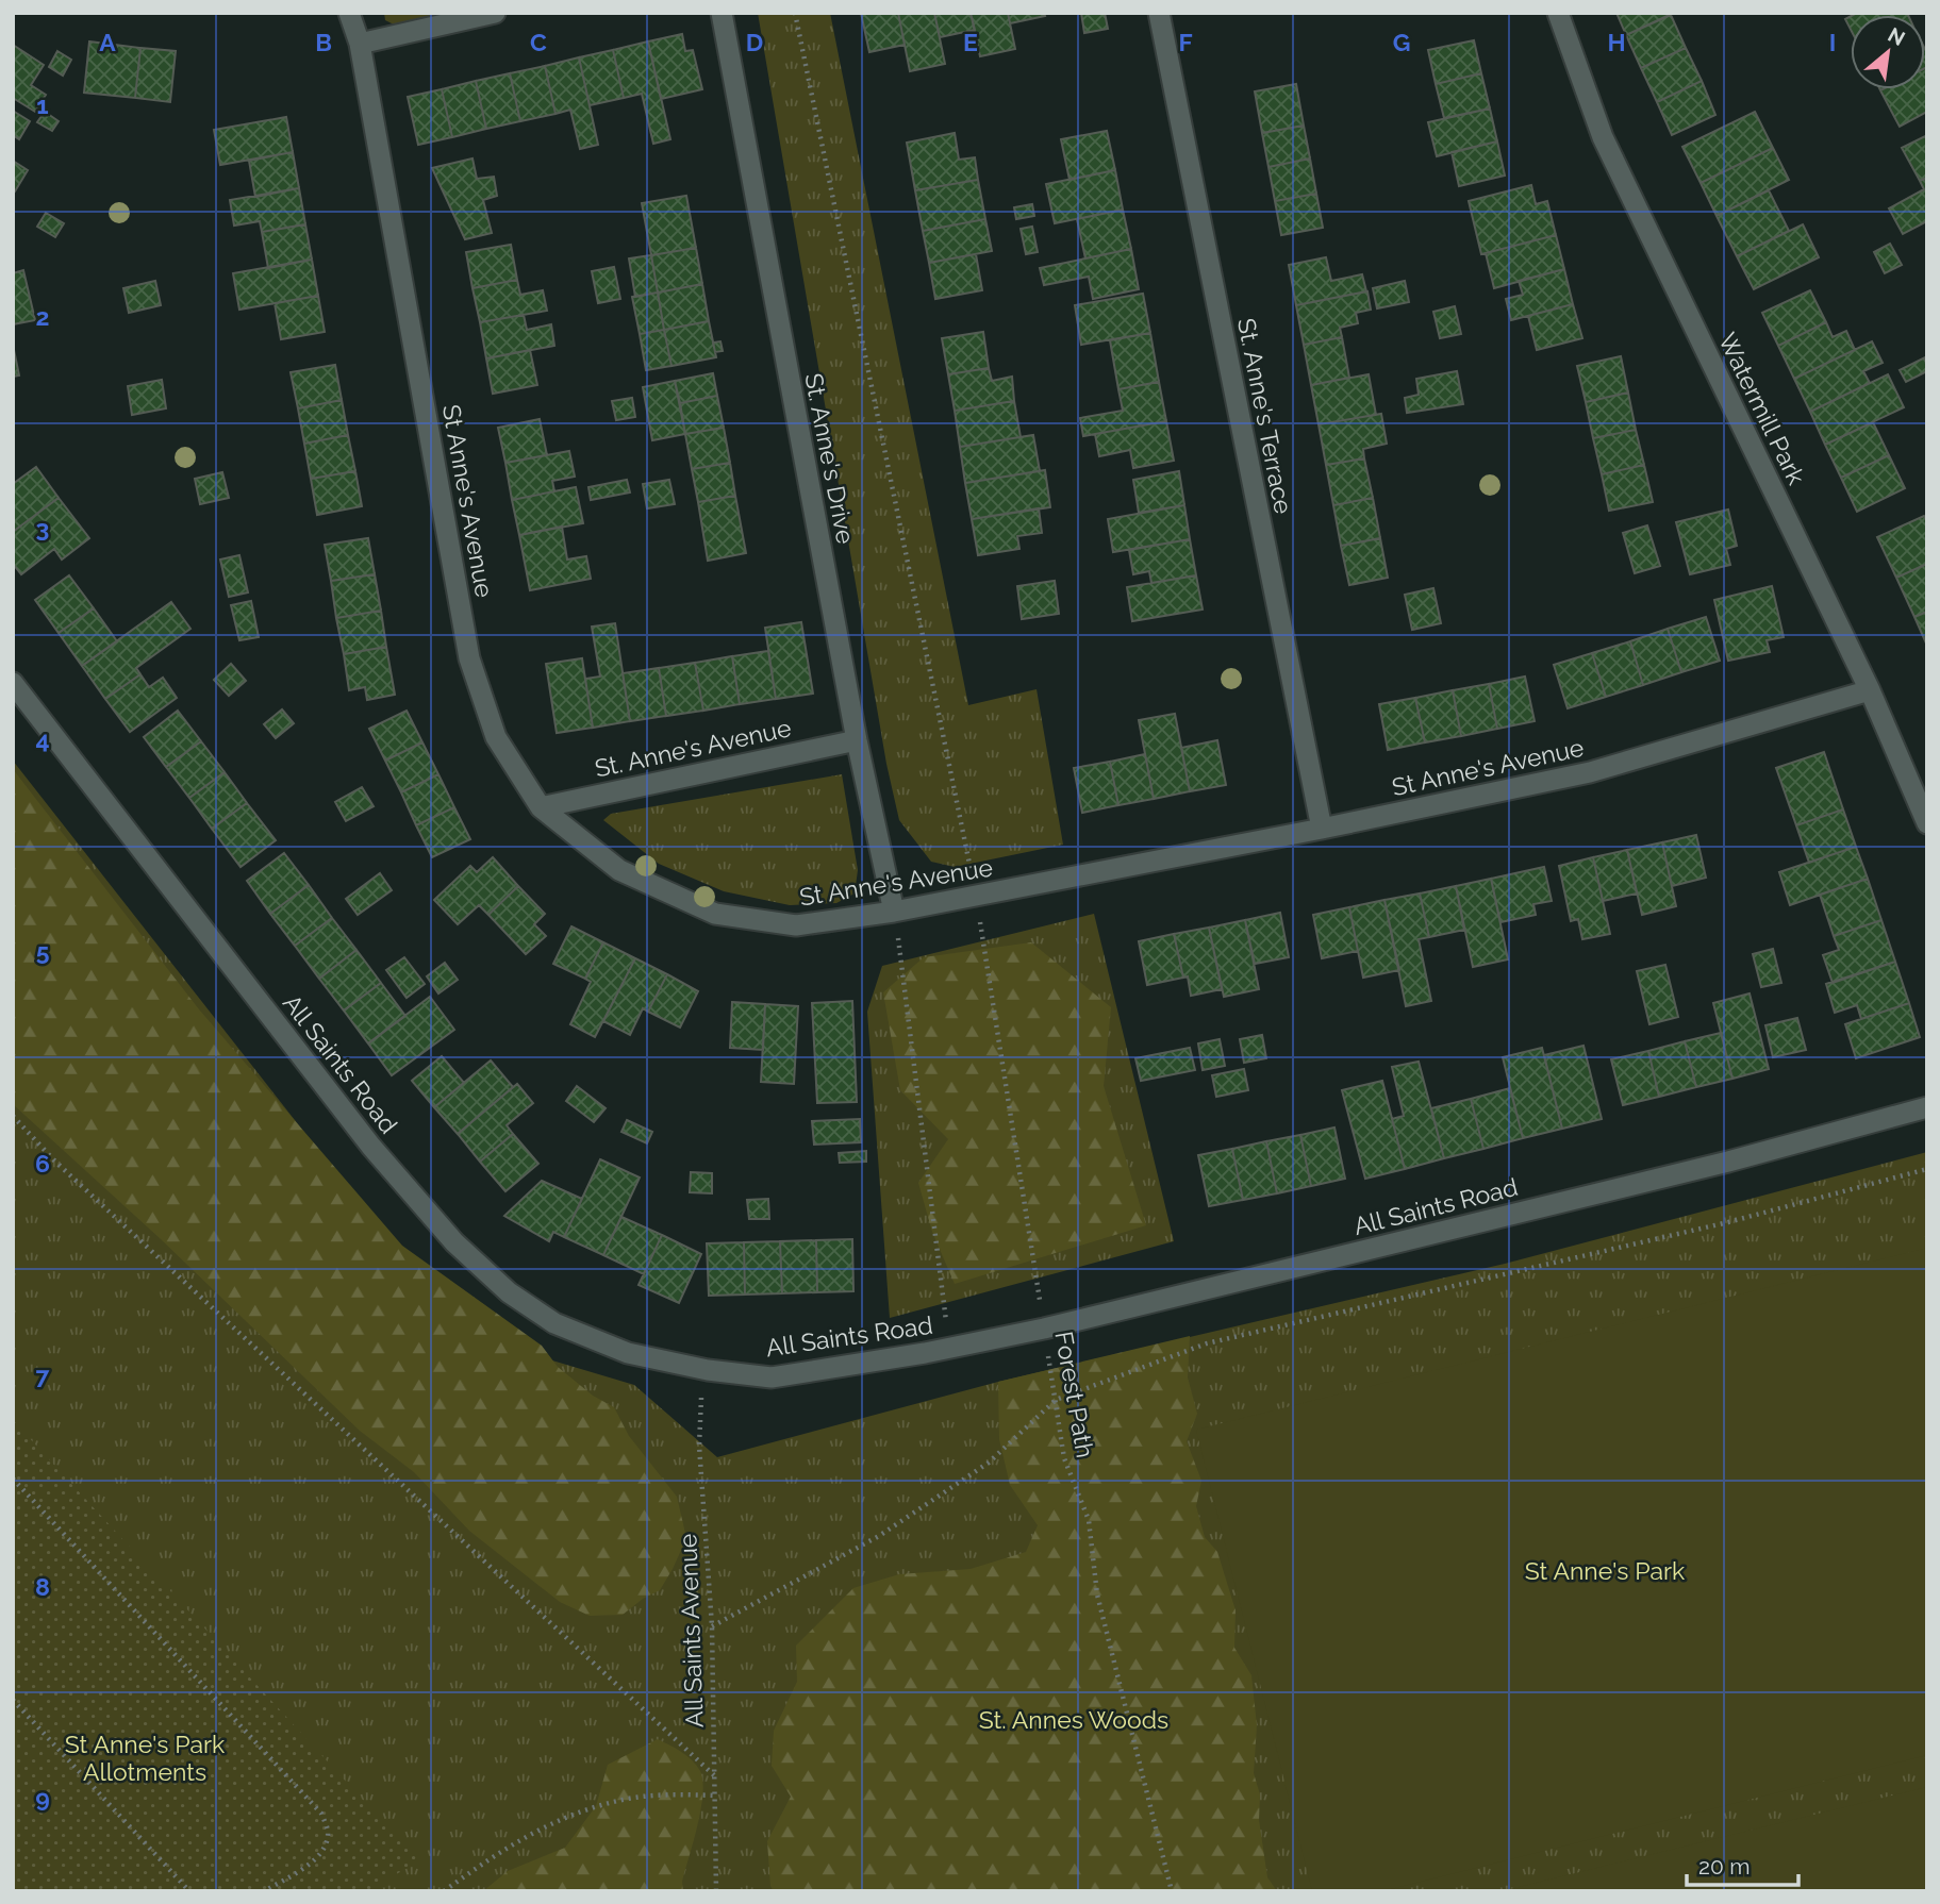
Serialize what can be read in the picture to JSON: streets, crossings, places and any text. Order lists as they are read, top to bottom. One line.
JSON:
{"streets":{"street":["Watermill Park","St. Anne's Terrace","St. Anne's Drive","St Anne's Avenue","St. Anne's Avenue","All Saints Road"],"path":["Forest Path","All Saints Avenue"]},"crossings":[["Watermill Park","St Anne's Avenue"],["St. Anne's Terrace","St Anne's Avenue"],["St. Anne's Drive","St Anne's Avenue"],["St. Anne's Drive","St. Anne's Avenue"],["St Anne's Avenue","St. Anne's Avenue"],["St Anne's Avenue","Forest Path"],["All Saints Road","Forest Path"],["All Saints Road","All Saints Avenue"]],"parks":["St Anne's Park","St. Annes Woods","St Anne's Park Allotments"],"scale_bar":"20 m","north":"top right","grid":{"columns":["A","B","C","D","E","F","G","H","I"],"rows":["1","2","3","4","5","6","7","8","9"]}}
